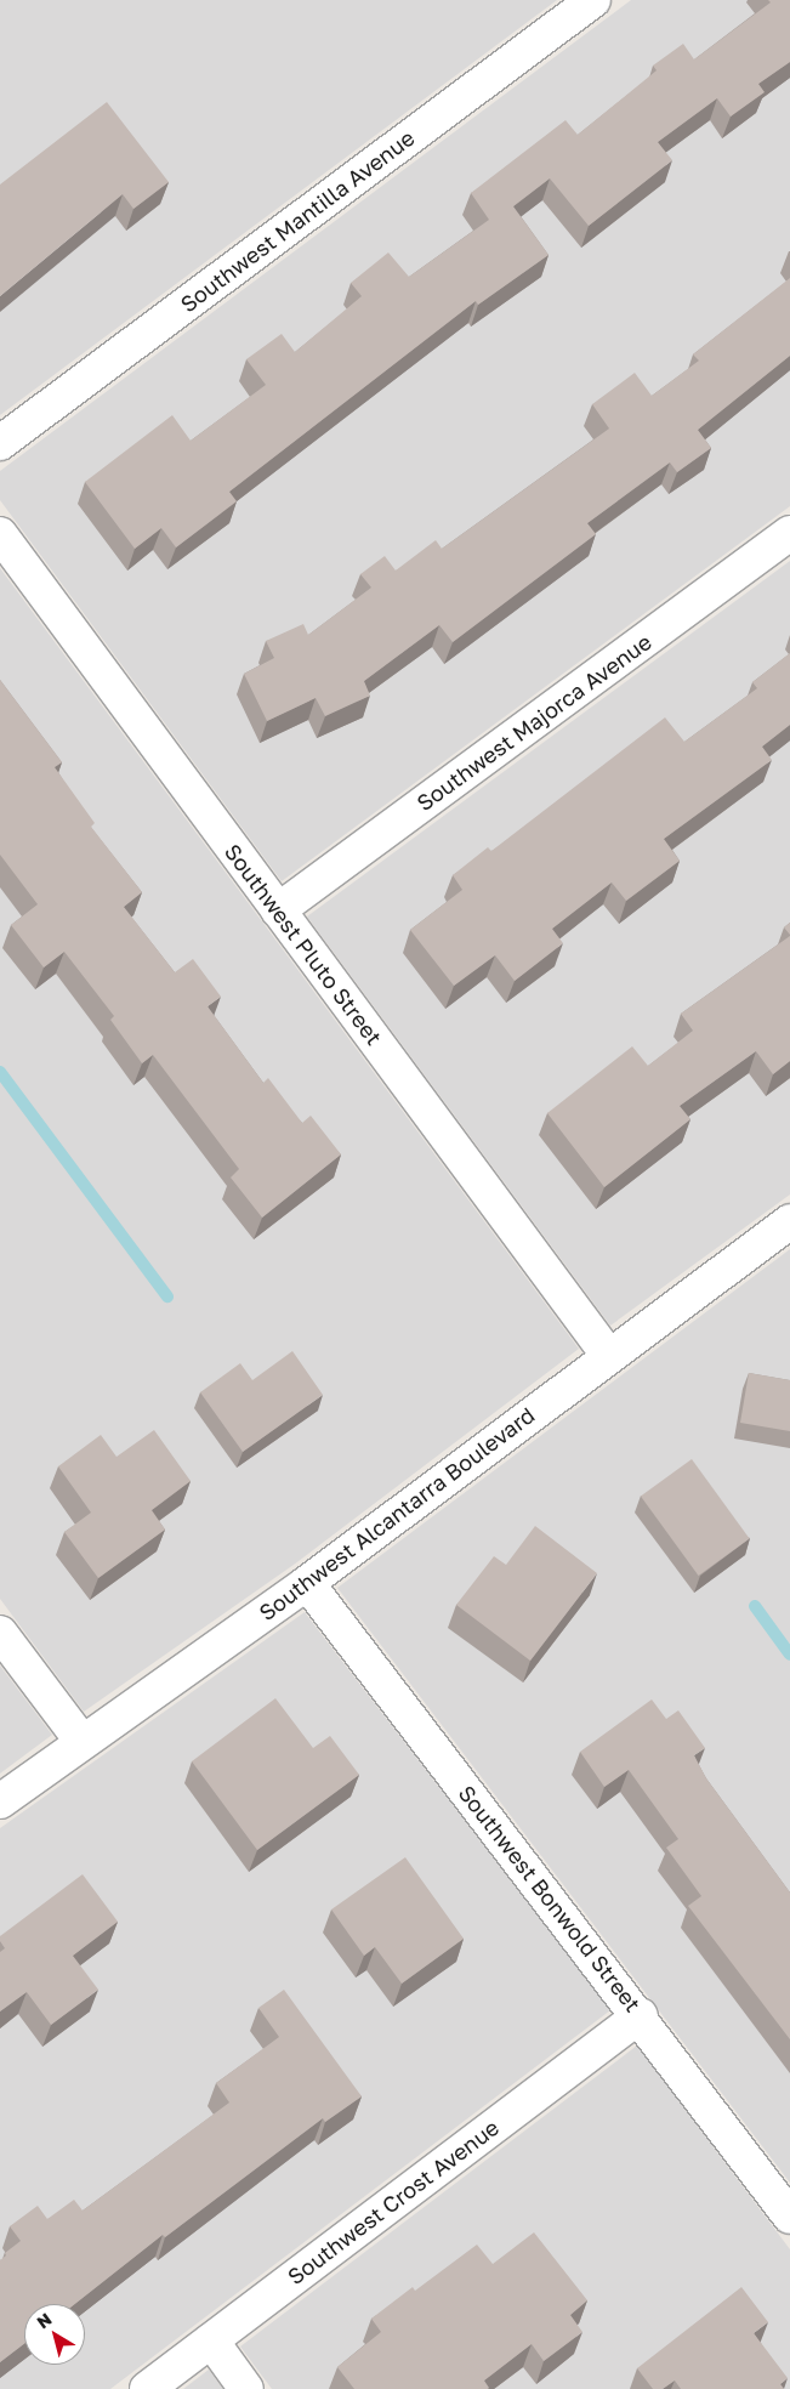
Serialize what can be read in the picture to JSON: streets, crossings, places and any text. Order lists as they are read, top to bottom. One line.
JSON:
{"streets":{"street":["Southwest Mantilla Avenue","Southwest Majorca Avenue","Southwest Pluto Street","Southwest Alcantarra Boulevard","Southwest Bonwold Street","Southwest Crost Avenue"]},"crossings":[["Southwest Majorca Avenue","Southwest Pluto Street"],["Southwest Pluto Street","Southwest Alcantarra Boulevard"],["Southwest Alcantarra Boulevard","Southwest Bonwold Street"],["Southwest Bonwold Street","Southwest Crost Avenue"]],"north":"top left"}
